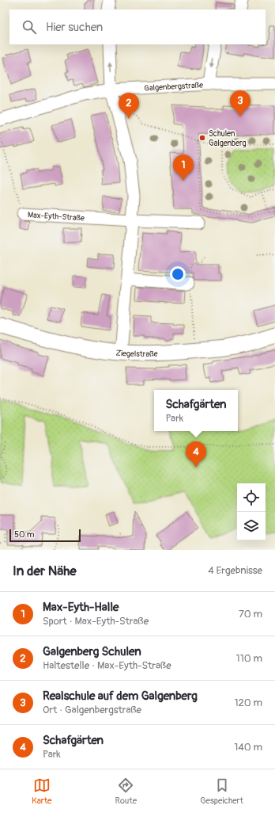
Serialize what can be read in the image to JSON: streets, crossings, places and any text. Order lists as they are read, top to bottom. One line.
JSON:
{"streets":{"main road":["Ziegelstraße"],"street":["Galgenbergstraße","Max-Eyth-Straße"]},"places":["Schulen Galgenberg"],"scale_bar":"50 m","page":{"search":"Hier suchen","pins":["3","2","1","4"],"popup":["Schafgärten","Park"],"scale":"50 m","heading":["In der Nähe","4 Ergebnisse"],"list":[{"mark":"1","name":"Max-Eyth-Halle","note":"Sport · Max-Eyth-Straße","value":"70 m"},{"mark":"2","name":"Galgenberg Schulen","note":"Haltestelle · Max-Eyth-Straße","value":"110 m"},{"mark":"3","name":"Realschule auf dem Galgenberg","note":"Ort · Galgenbergstraße","value":"120 m"},{"mark":"4","name":"Schafgärten","note":"Park","value":"140 m"}],"nav":["Karte","Route","Gespeichert"]}}
